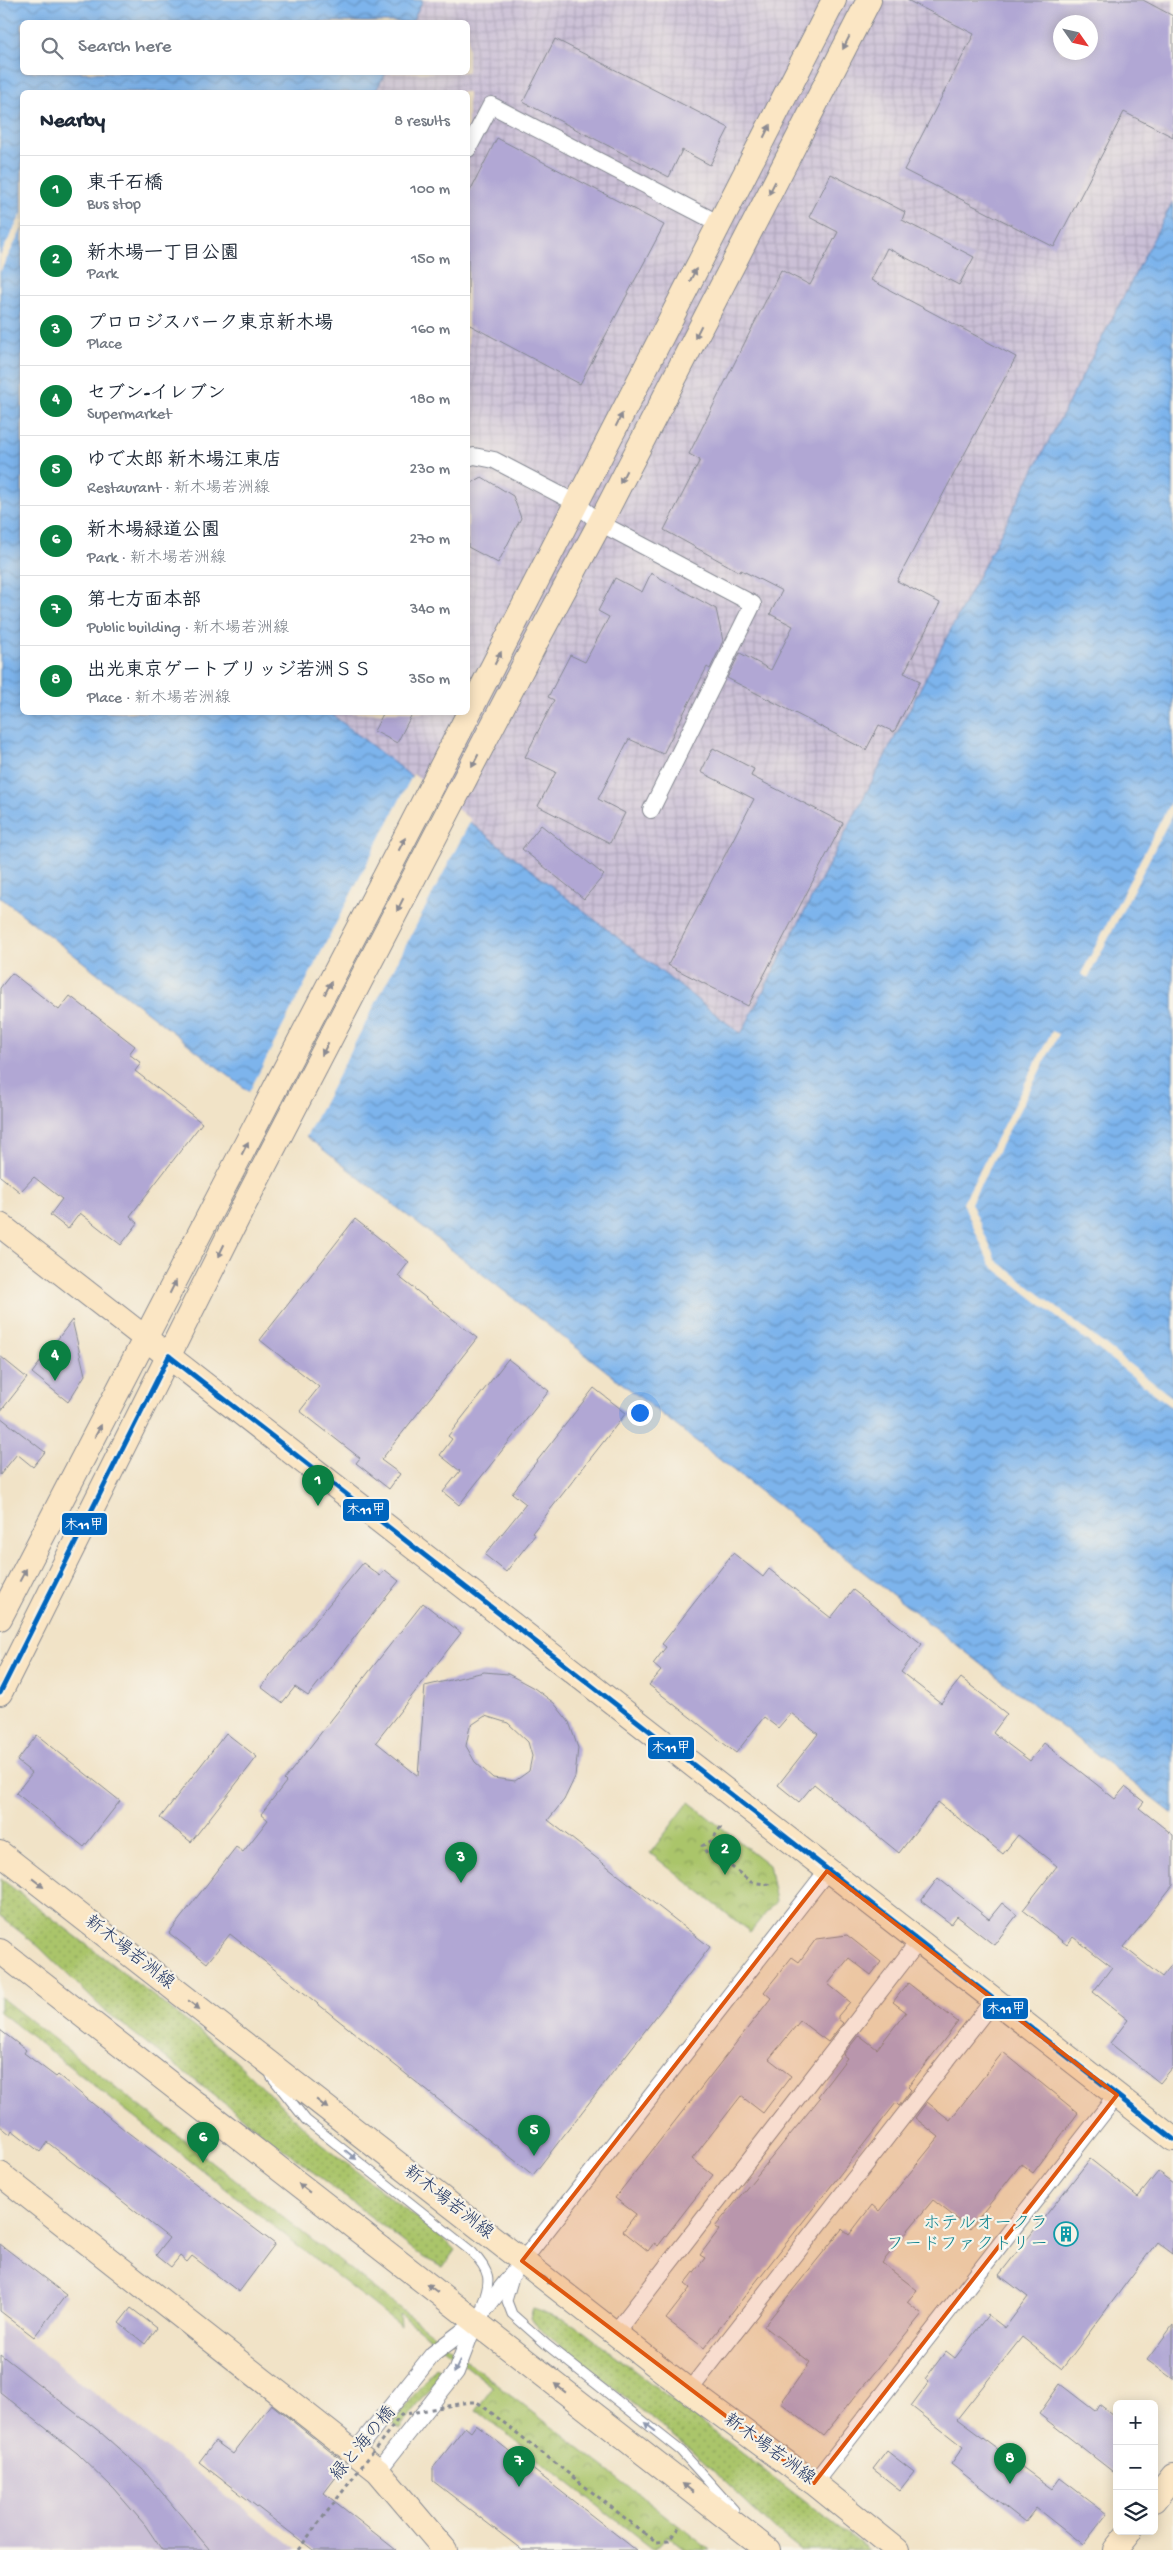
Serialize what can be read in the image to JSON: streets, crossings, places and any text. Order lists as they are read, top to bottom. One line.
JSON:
{"streets":{"street":["新木場若洲線"],"path":["緑と海の橋"]},"places":{"building":["ホテルオークラ フードファクトリー"]},"lines":["transit line 木11甲"],"north":"bottom right","page":{"search":"Search here","heading":["Nearby","8 results"],"list":[{"mark":"1","name":"東千石橋","note":"Bus stop","value":"100 m"},{"mark":"2","name":"新木場一丁目公園","note":"Park","value":"150 m"},{"mark":"3","name":"プロロジスパーク東京新木場","note":"Place","value":"160 m"},{"mark":"4","name":"セブン-イレブン","note":"Supermarket","value":"180 m"},{"mark":"5","name":"ゆで太郎 新木場江東店","note":"Restaurant · 新木場若洲線","value":"230 m"},{"mark":"6","name":"新木場緑道公園","note":"Park · 新木場若洲線","value":"270 m"},{"mark":"7","name":"第七方面本部","note":"Public building · 新木場若洲線","value":"340 m"},{"mark":"8","name":"出光東京ゲートブリッジ若洲ＳＳ","note":"Place · 新木場若洲線","value":"350 m"}],"pins":["4","1","2","3","5","6","8","7"],"map_buttons":["+","−"]}}
